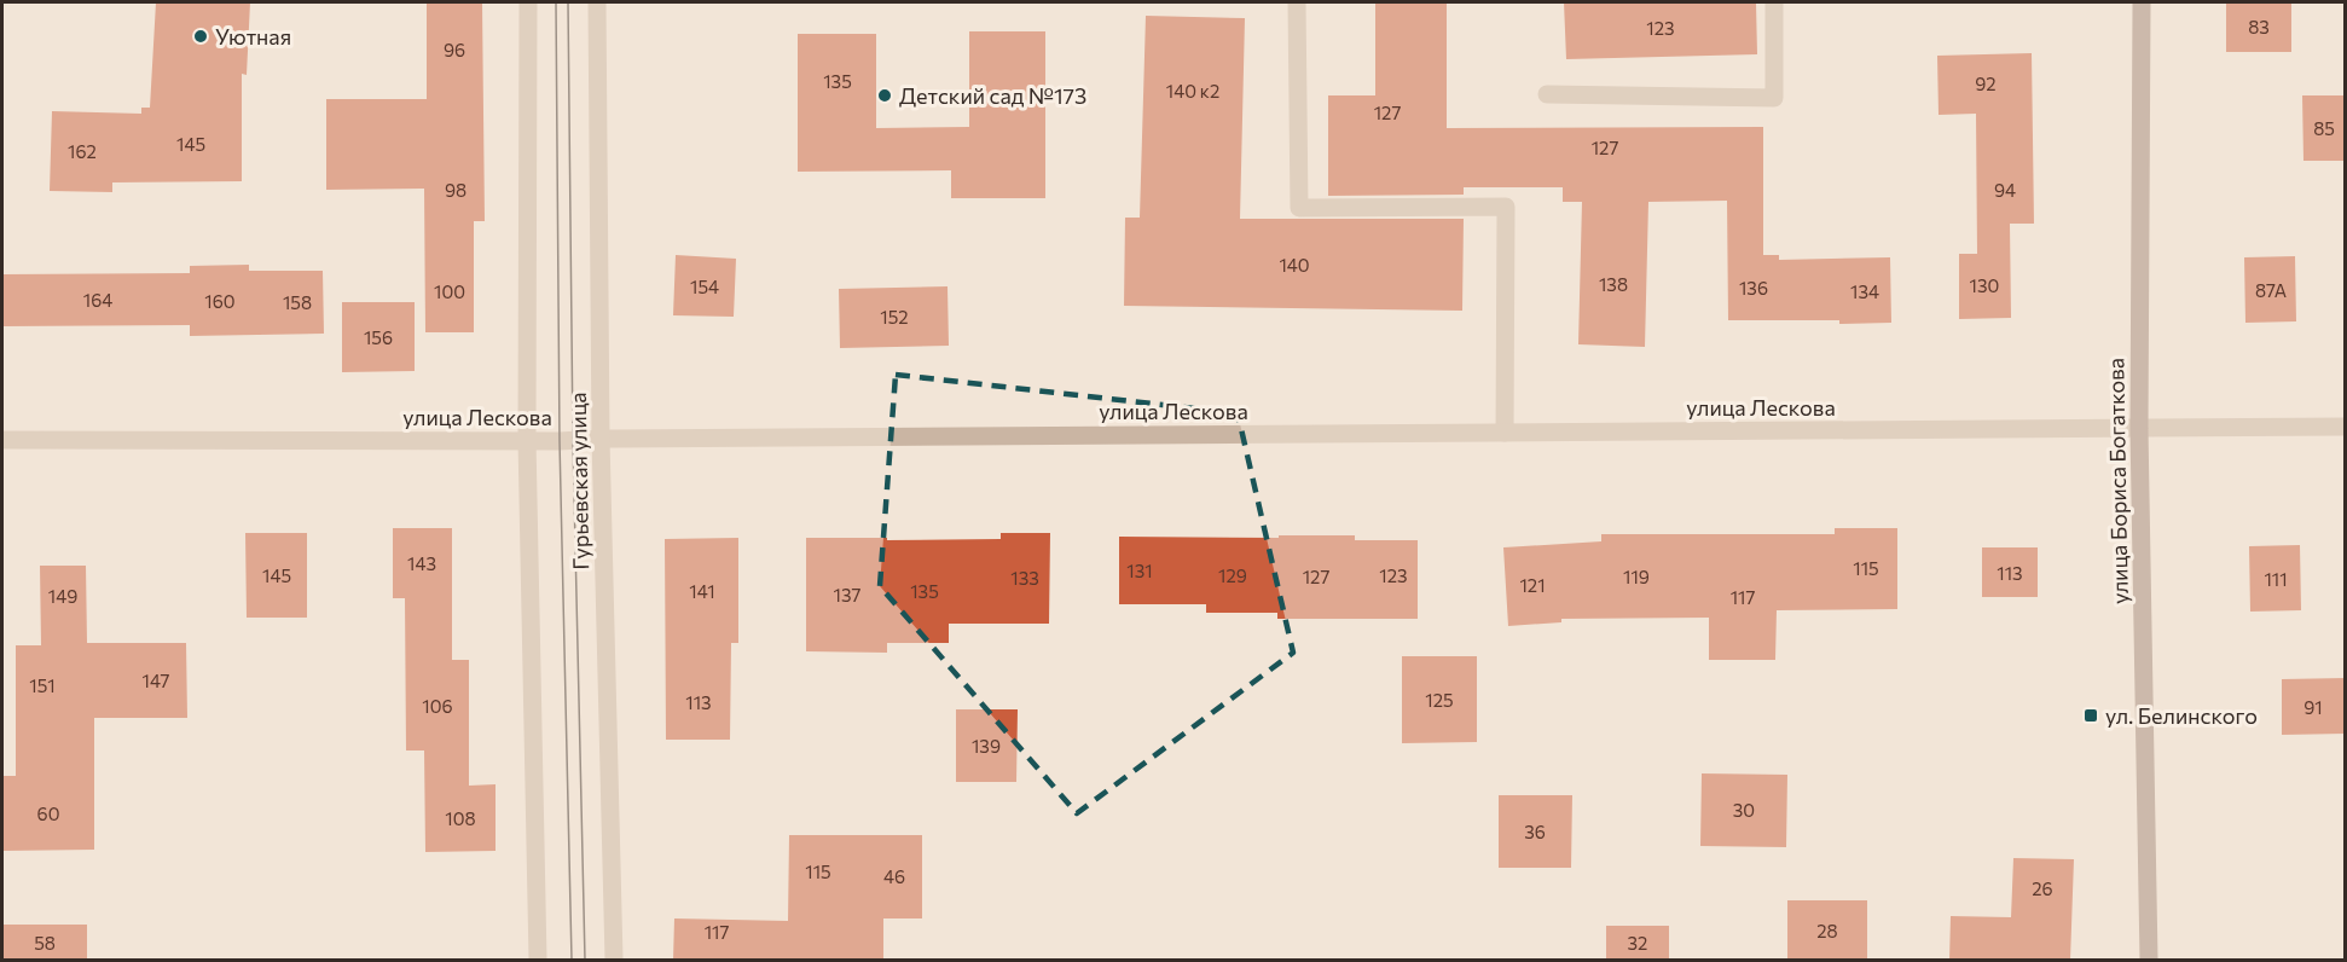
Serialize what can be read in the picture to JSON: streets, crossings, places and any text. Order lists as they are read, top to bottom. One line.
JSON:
{"streets":{"main road":["улица Бориса Богаткова"],"street":["улица Лескова","Гурьевская улица"]},"crossings":[["улица Лескова","Гурьевская улица"],["улица Лескова","улица Бориса Богаткова"]],"places":{"other":["Уютная","Детский сад №173"],"transit":["ул. Белинского"]},"house_numbers":["83","123","96","135","92","140 к2","127","85","145","127","162","98","94","140","138","130","154","136","87А","100","134","164","160","158","152","156","143","115","131","113","145","129","123","127","119","133","111","121","141","135","137","149","117","147","151","125","113","106","91","139","30","60","108","36","115","46","26","28","117","58","32"]}
